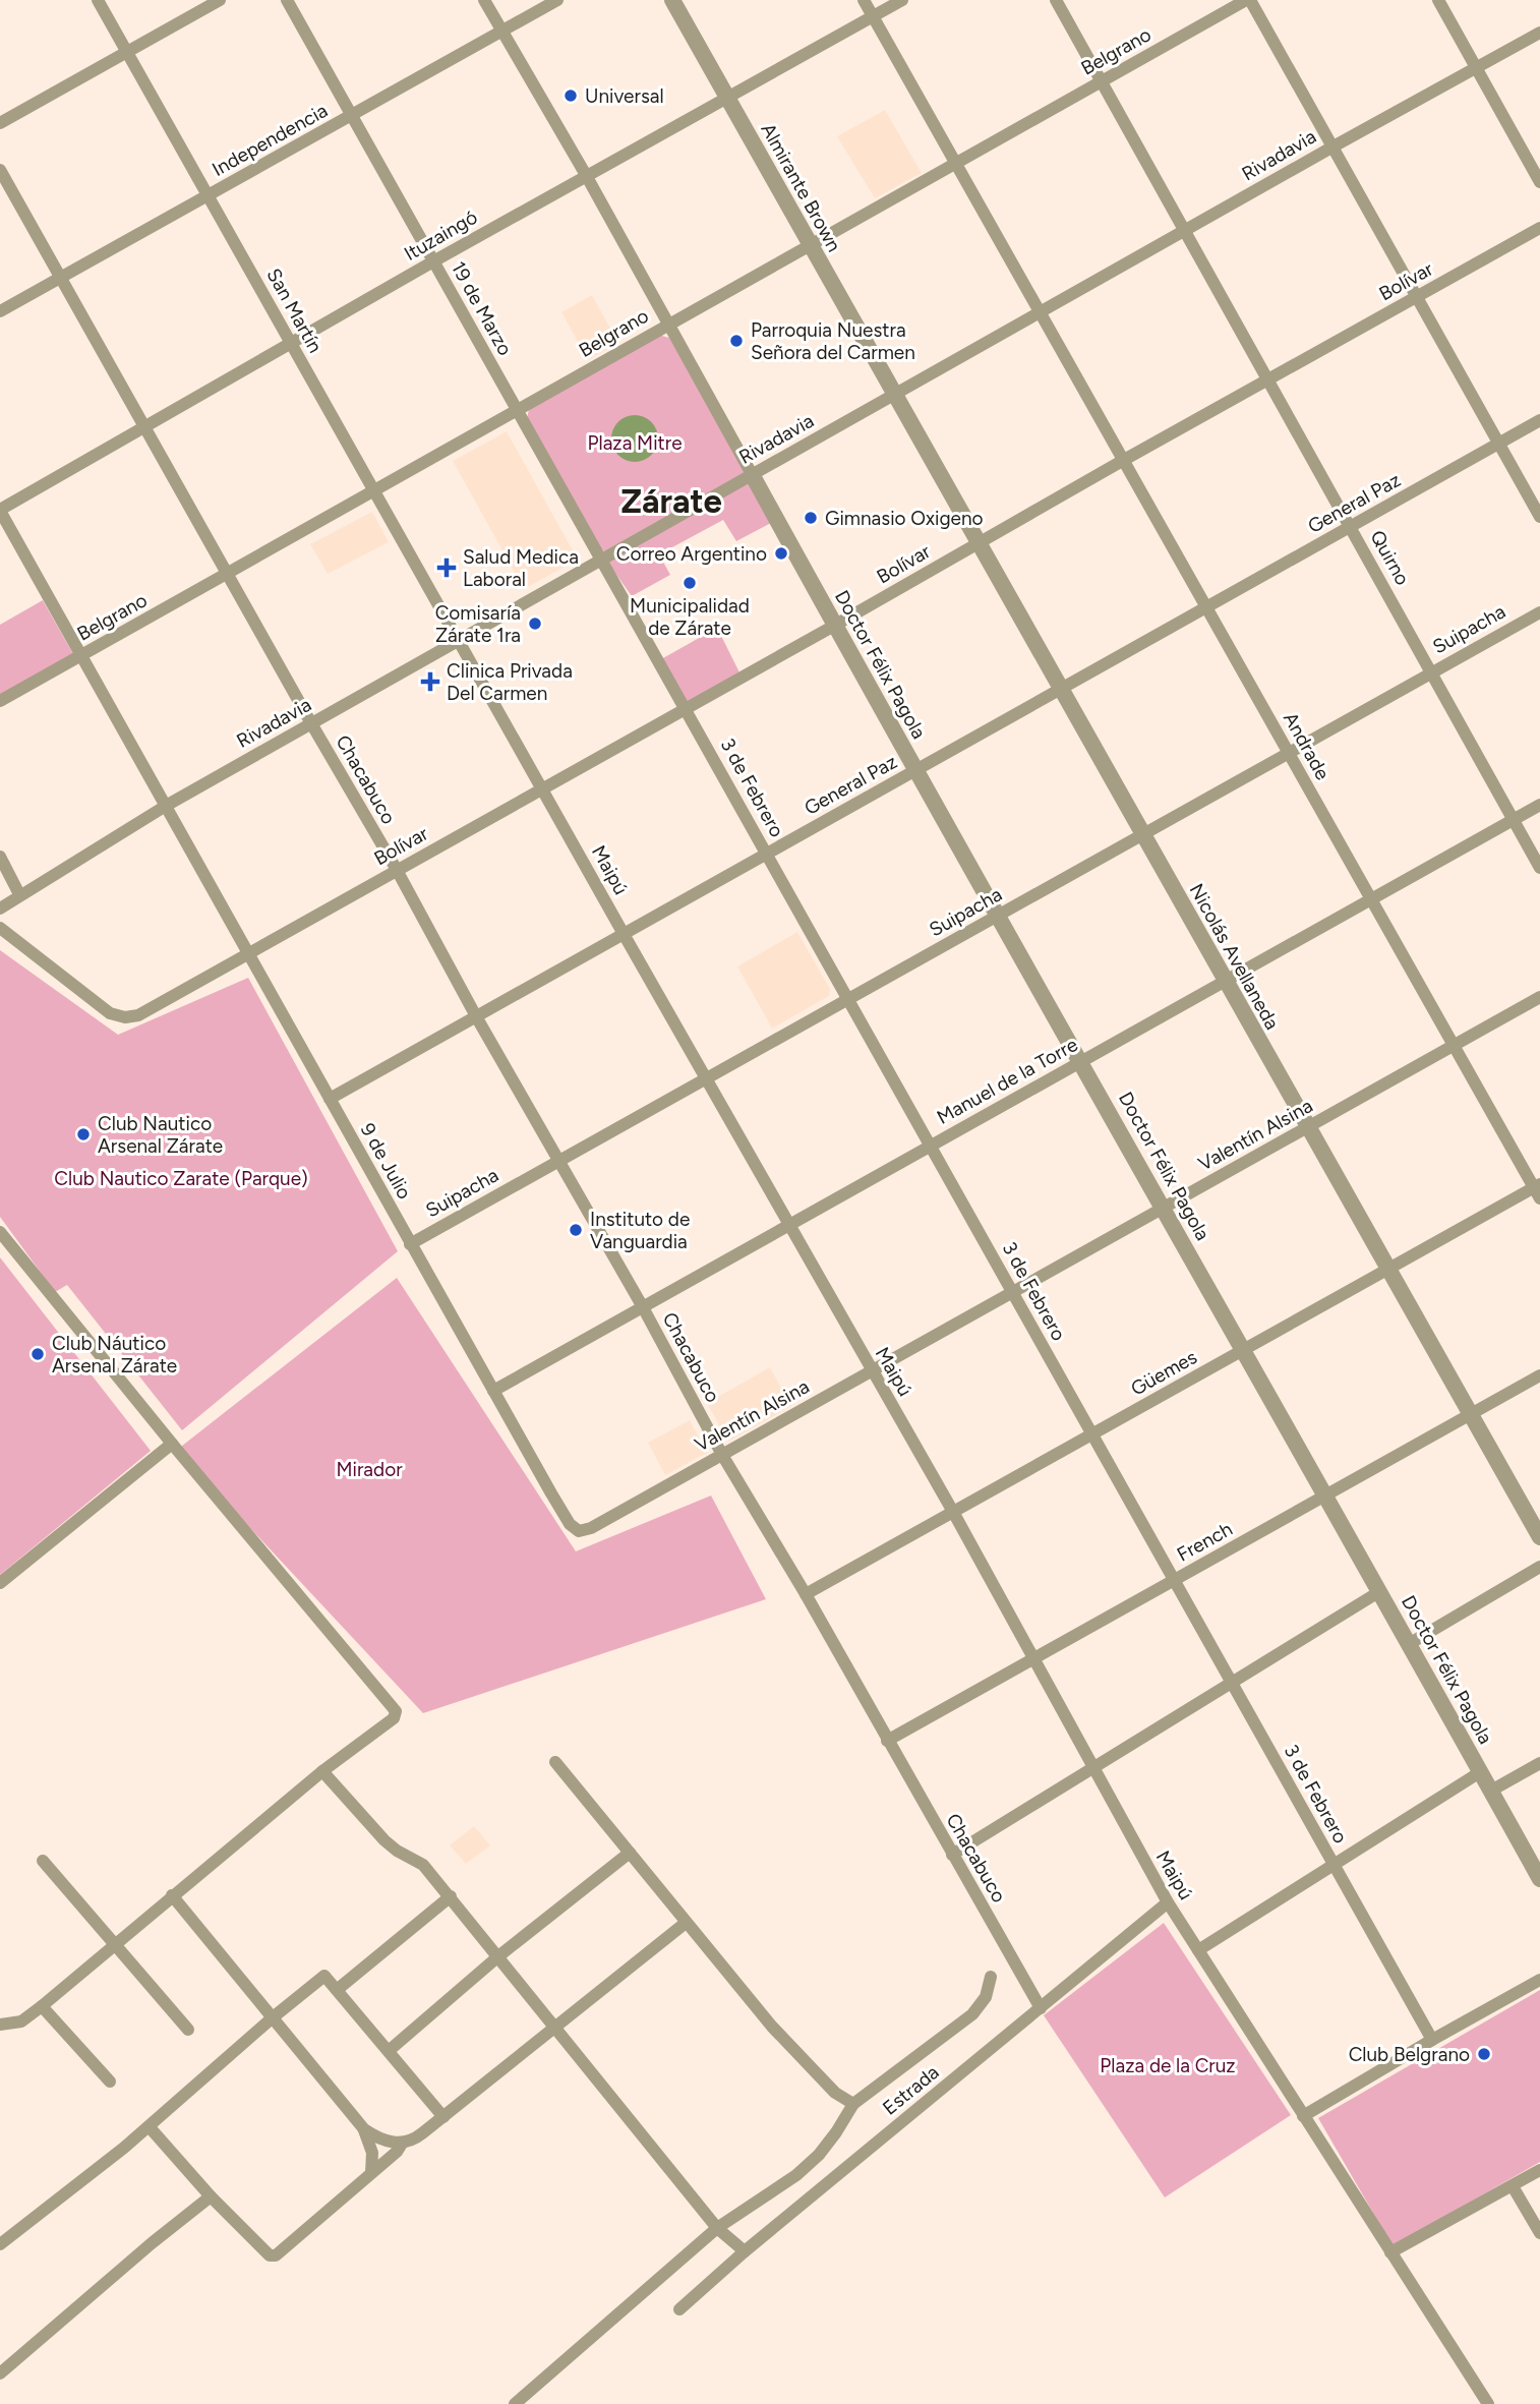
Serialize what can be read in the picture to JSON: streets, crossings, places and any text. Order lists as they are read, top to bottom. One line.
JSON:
{"streets":{"street":["Belgrano","Independencia","Rivadavia","Almirante Brown","Ituzaingó","Bolívar","19 de Marzo","San Martín","General Paz","Quirno","Suipacha","Doctor Félix Pagola","Andrade","Chacabuco","3 de Febrero","Maipú","Nicolás Avellaneda","Manuel de la Torre","Valentín Alsina","9 de Julio","Güemes","French","Estrada"]},"crossings":[["Belgrano","Almirante Brown"],["Belgrano","19 de Marzo"],["Belgrano","San Martín"],["Belgrano","Quirno"],["Belgrano","Andrade"],["Belgrano","Chacabuco"],["Belgrano","9 de Julio"],["Independencia","19 de Marzo"],["Independencia","San Martín"],["Independencia","Chacabuco"],["Rivadavia","Almirante Brown"],["Rivadavia","19 de Marzo"],["Rivadavia","San Martín"],["Rivadavia","Quirno"],["Rivadavia","Doctor Félix Pagola"],["Rivadavia","Andrade"],["Rivadavia","Chacabuco"],["Rivadavia","3 de Febrero"],["Rivadavia","Maipú"],["Rivadavia","Nicolás Avellaneda"],["Rivadavia","9 de Julio"],["Almirante Brown","Ituzaingó"],["Almirante Brown","Nicolás Avellaneda"],["Ituzaingó","19 de Marzo"],["Ituzaingó","San Martín"],["Ituzaingó","Andrade"],["Ituzaingó","Chacabuco"],["Ituzaingó","9 de Julio"],["Bolívar","Quirno"],["Bolívar","Doctor Félix Pagola"],["Bolívar","Andrade"],["Bolívar","Chacabuco"],["Bolívar","3 de Febrero"],["Bolívar","Maipú"],["Bolívar","Nicolás Avellaneda"],["Bolívar","9 de Julio"],["19 de Marzo","3 de Febrero"],["San Martín","Maipú"],["General Paz","Quirno"],["General Paz","Doctor Félix Pagola"],["General Paz","Andrade"],["General Paz","Chacabuco"],["General Paz","3 de Febrero"],["General Paz","Maipú"],["General Paz","Nicolás Avellaneda"],["General Paz","9 de Julio"],["Quirno","Suipacha"],["Quirno","Manuel de la Torre"],["Suipacha","Doctor Félix Pagola"],["Suipacha","Andrade"],["Suipacha","Chacabuco"],["Suipacha","3 de Febrero"],["Suipacha","Maipú"],["Suipacha","Nicolás Avellaneda"],["Suipacha","9 de Julio"],["Doctor Félix Pagola","Manuel de la Torre"],["Doctor Félix Pagola","Valentín Alsina"],["Doctor Félix Pagola","Güemes"],["Doctor Félix Pagola","French"],["Andrade","Manuel de la Torre"],["Andrade","Valentín Alsina"],["Andrade","Güemes"],["Chacabuco","Manuel de la Torre"],["Chacabuco","Valentín Alsina"],["Chacabuco","Güemes"],["Chacabuco","French"],["Chacabuco","Estrada"],["3 de Febrero","Manuel de la Torre"],["3 de Febrero","Valentín Alsina"],["3 de Febrero","Güemes"],["3 de Febrero","French"],["Maipú","Manuel de la Torre"],["Maipú","Valentín Alsina"],["Maipú","Güemes"],["Maipú","French"],["Maipú","Estrada"],["Nicolás Avellaneda","Manuel de la Torre"],["Nicolás Avellaneda","Valentín Alsina"],["Nicolás Avellaneda","Güemes"],["Nicolás Avellaneda","French"],["Manuel de la Torre","9 de Julio"],["Valentín Alsina","9 de Julio"]],"districts":["Zárate"],"parks":["Plaza Mitre","Club Nautico Zarate (Parque)","Mirador","Plaza de la Cruz"],"places":{"other":["Universal","Parroquia Nuestra Señora del Carmen","Gimnasio Oxigeno","Correo Argentino","Municipalidad de Zárate","Comisaría Zárate 1ra","Club Nautico Arsenal Zárate","Instituto de Vanguardia","Club Náutico Arsenal Zárate","Club Belgrano"],"health":["Salud Medica Laboral","Clinica Privada Del Carmen"]}}
